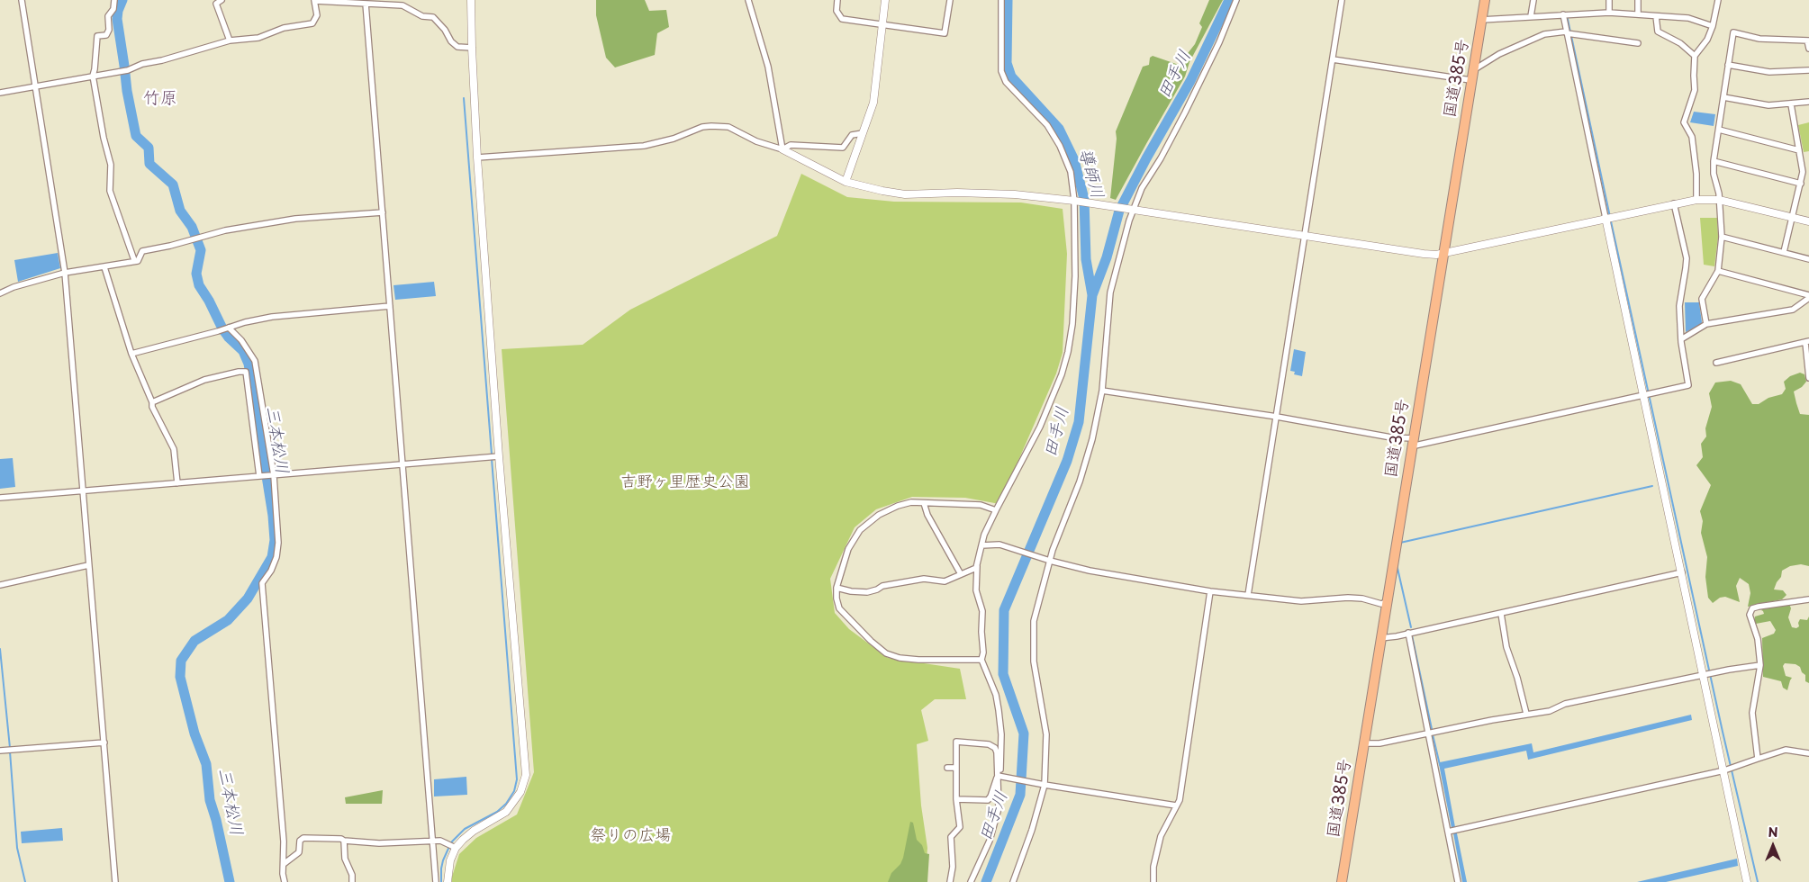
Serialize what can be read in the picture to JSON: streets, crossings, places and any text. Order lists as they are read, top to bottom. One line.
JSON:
{"streets":{"highway":["国道385号"]},"districts":["竹原"],"water":["田手川","導師川","三本松川"],"parks":["吉野ヶ里歴史公園","祭りの広場"],"north":"top"}
